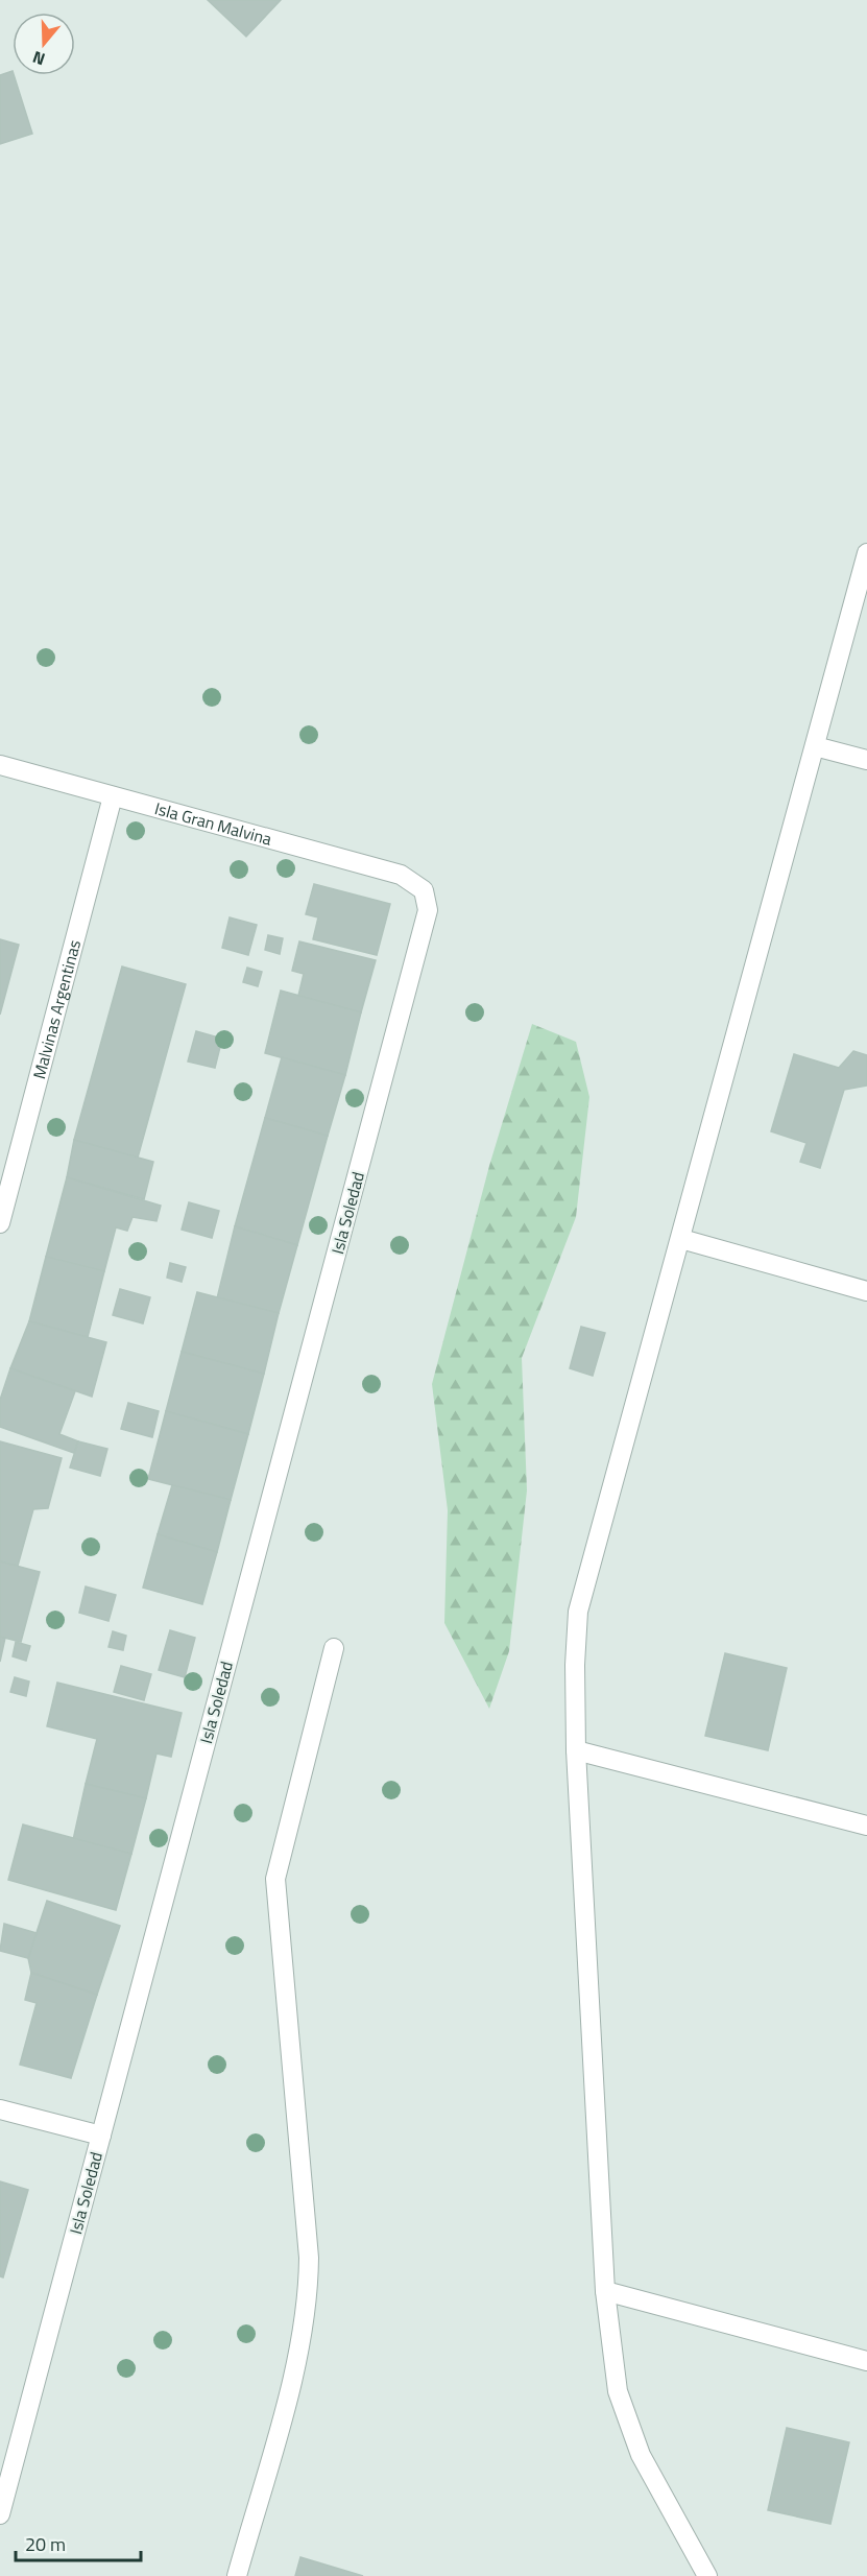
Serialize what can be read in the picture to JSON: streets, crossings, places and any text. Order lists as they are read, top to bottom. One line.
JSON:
{"streets":{"street":["Isla Gran Malvina","Malvinas Argentinas","Isla Soledad"]},"crossings":[["Isla Gran Malvina","Malvinas Argentinas"],["Isla Gran Malvina","Isla Soledad"]],"scale_bar":"20 m","north":"bottom"}
